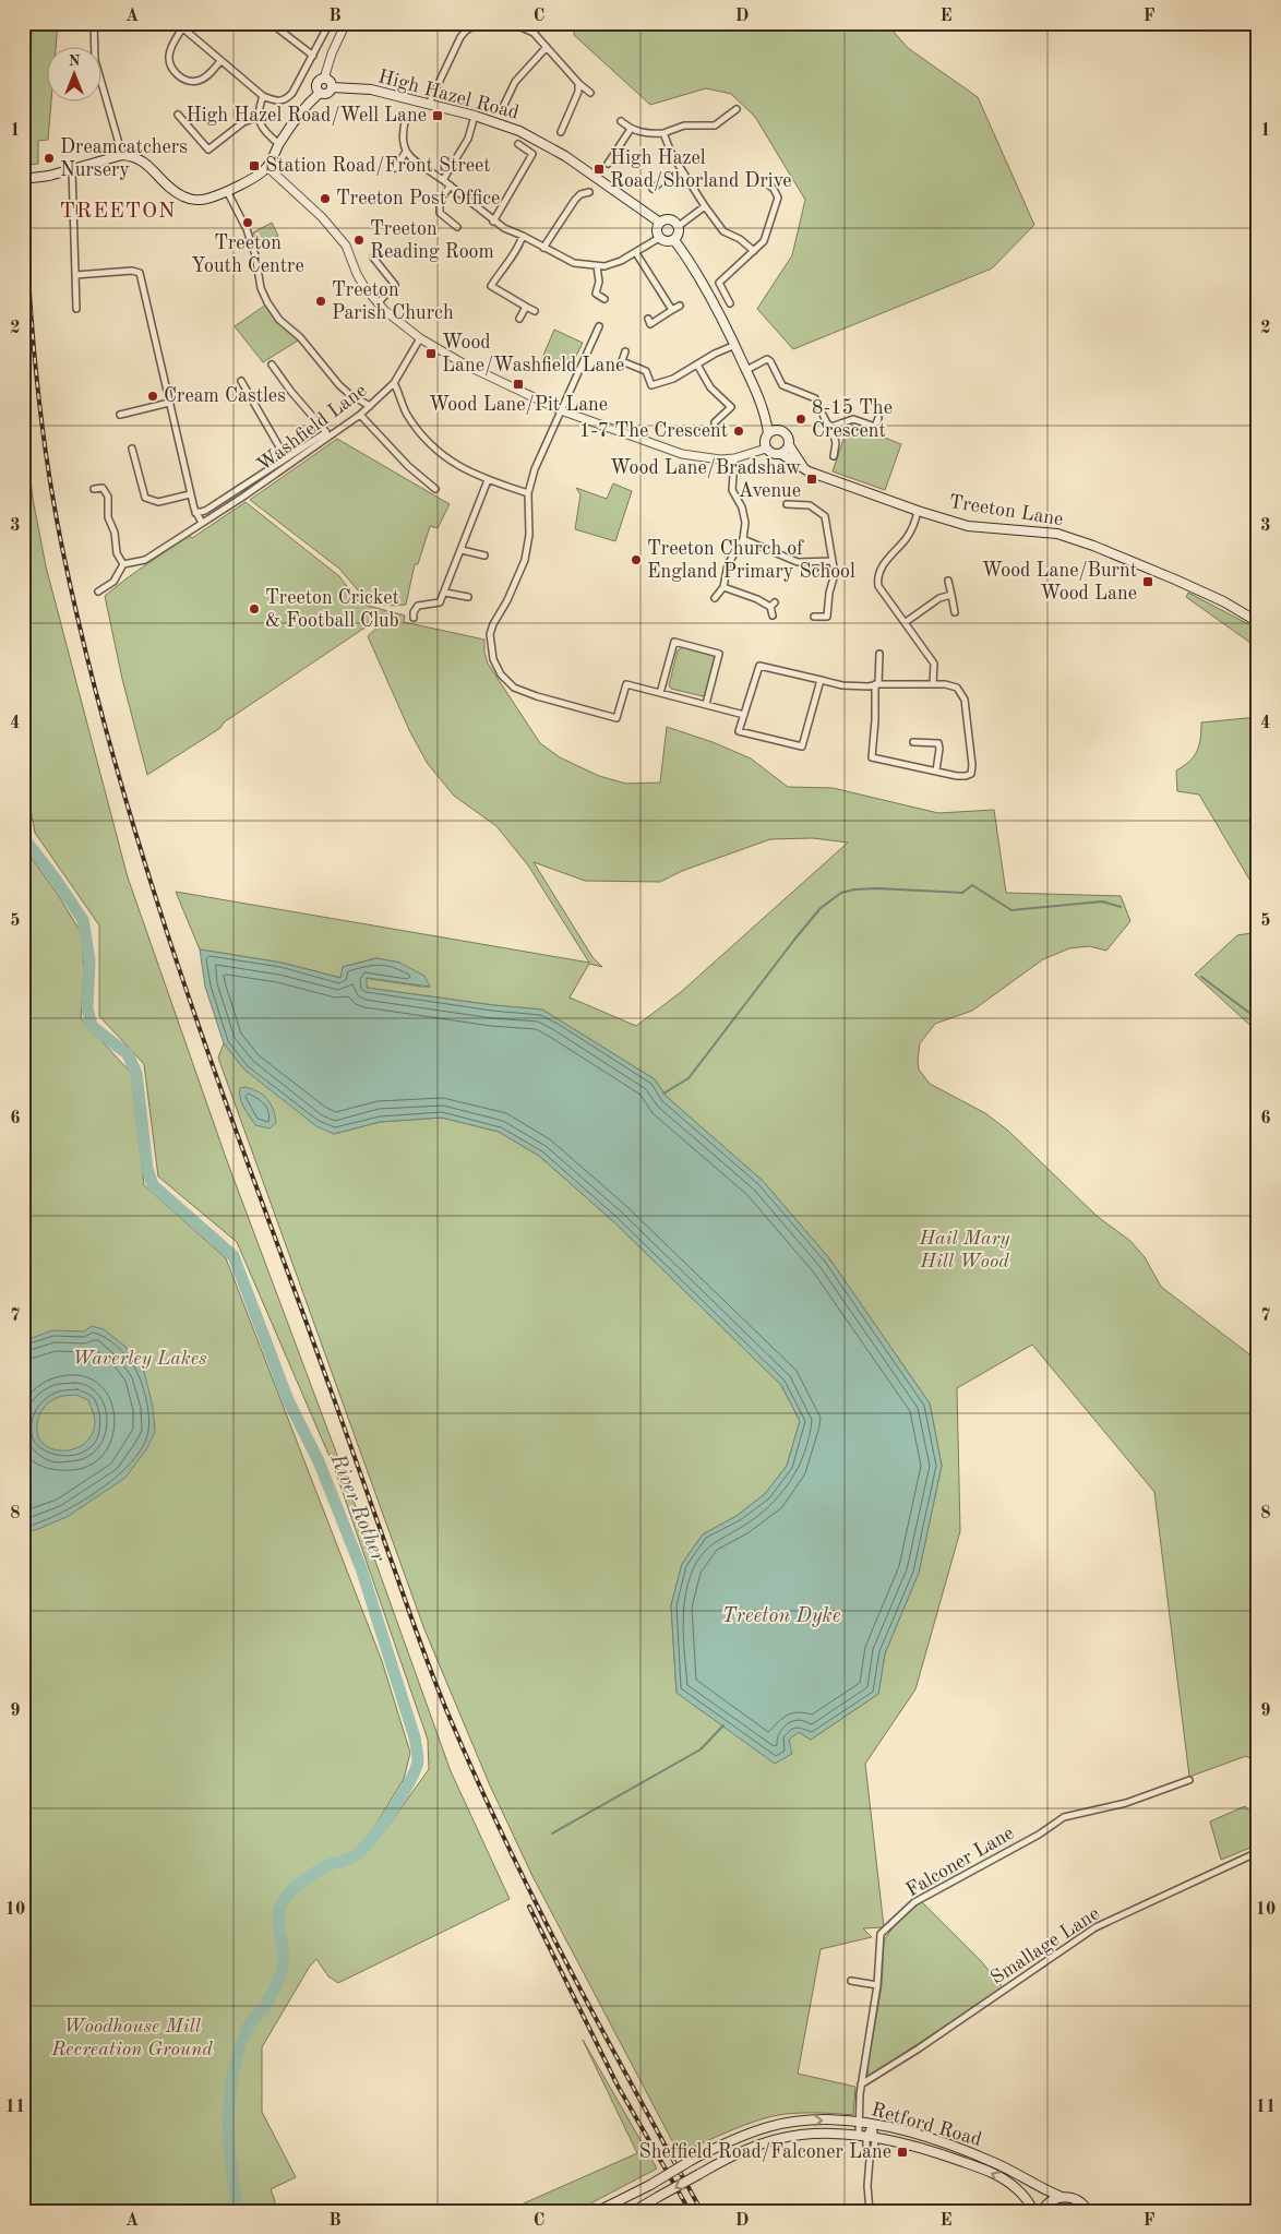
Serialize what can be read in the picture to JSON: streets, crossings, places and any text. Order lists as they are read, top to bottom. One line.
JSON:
{"streets":{"main road":["High Hazel Road","Treeton Lane","Retford Road"],"street":["Washfield Lane","Falconer Lane","Smallage Lane"]},"crossings":[["Falconer Lane","Smallage Lane"],["Falconer Lane","Retford Road"]],"districts":["TREETON"],"water":["River Rother","Treeton Dyke"],"parks":["Hail Mary Hill Wood","Waverley Lakes","Woodhouse Mill Recreation Ground"],"places":{"transit":["High Hazel Road/Well Lane","Station Road/Front Street","High Hazel Road/Shorland Drive","Wood Lane/Washfield Lane","Wood Lane/Pit Lane","Wood Lane/Bradshaw Avenue","Wood Lane/Burnt Wood Lane","Sheffield Road/Falconer Lane"],"other":["Dreamcatchers Nursery","Treeton Post Office","Treeton Youth Centre","Treeton Reading Room","Treeton Parish Church","Cream Castles","8-15 The Crescent","1-7 The Crescent","Treeton Church of England Primary School","Treeton Cricket & Football Club"]},"north":"top","grid":{"columns":["A","B","C","D","E","F"],"rows":["1","2","3","4","5","6","7","8","9","10","11"]}}
